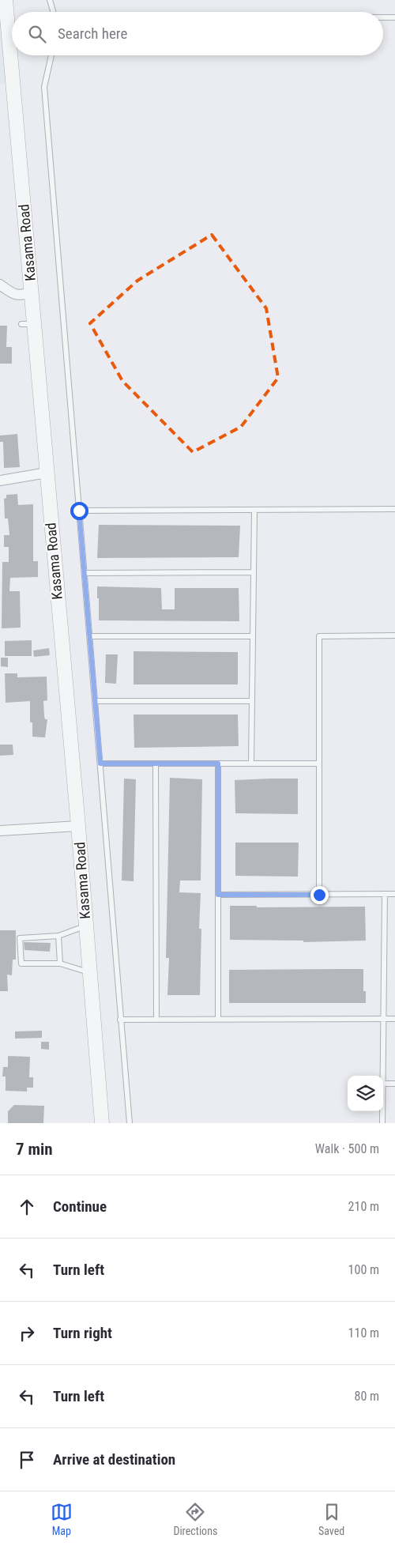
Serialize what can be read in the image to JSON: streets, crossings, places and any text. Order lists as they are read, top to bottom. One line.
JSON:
{"streets":{"street":["Kasama Road"]},"page":{"search":"Search here","heading":["7 min","Walk · 500 m"],"list":[["Continue","210 m"],["Turn left","100 m"],["Turn right","110 m"],["Turn left","80 m"],"Arrive at destination"],"nav":["Map","Directions","Saved"]}}
